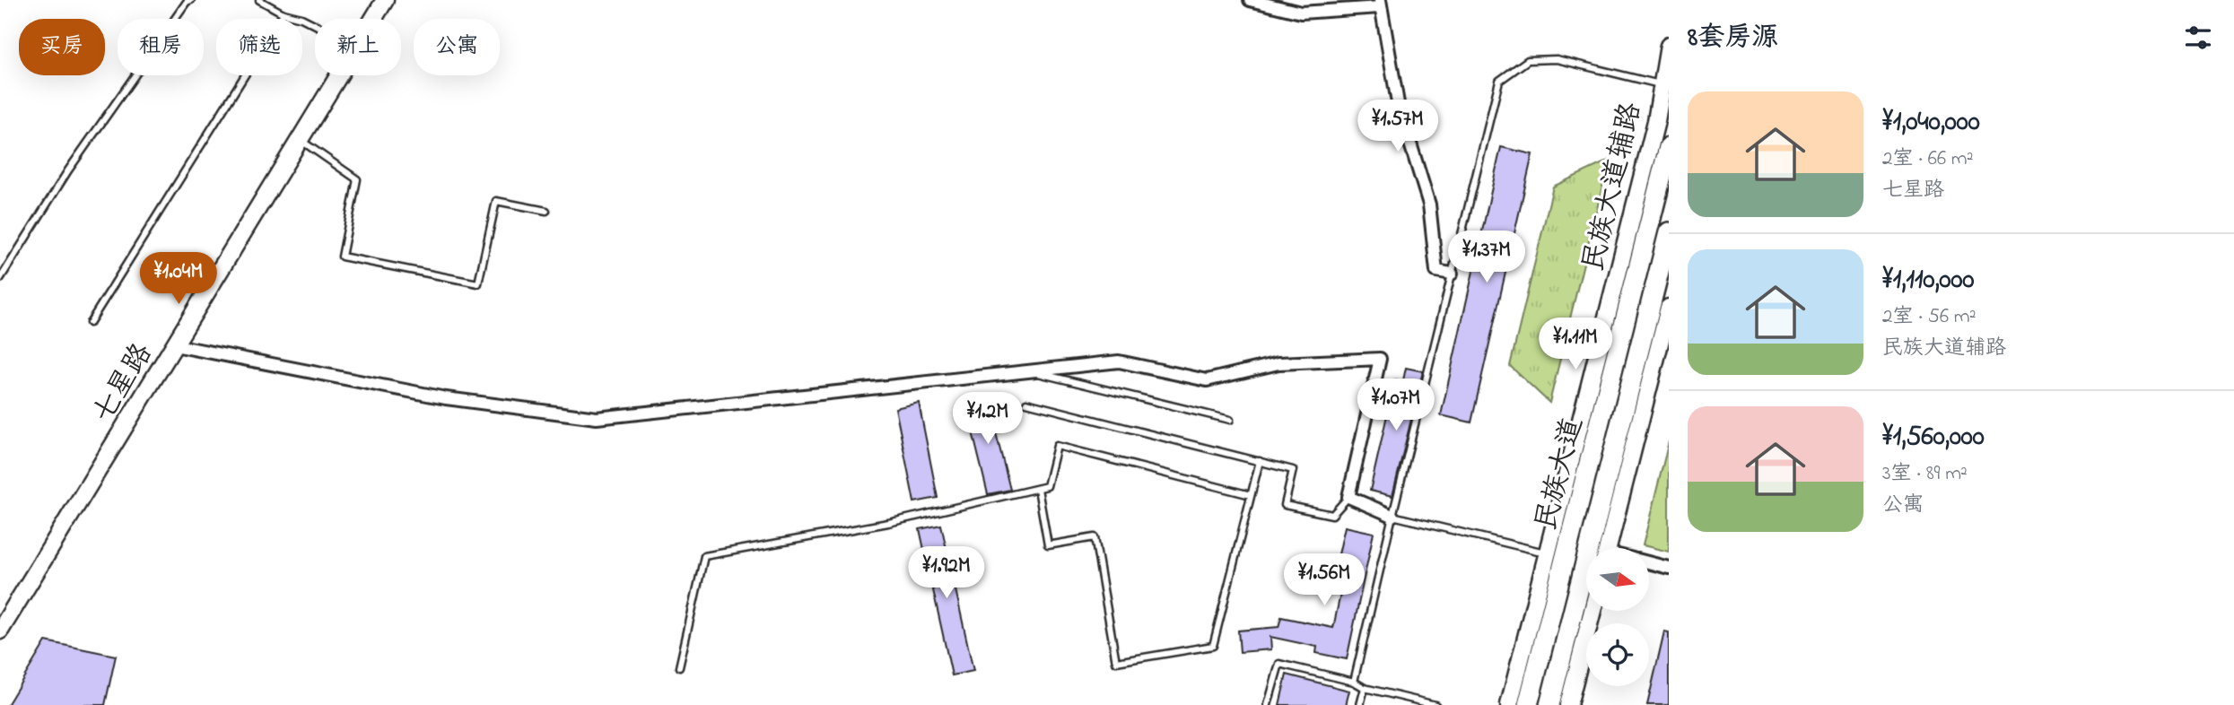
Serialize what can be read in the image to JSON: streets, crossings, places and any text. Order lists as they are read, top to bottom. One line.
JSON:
{"streets":{"highway":["民族大道"],"street":["民族大道辅路","七星路"]},"north":"right","page":{"heading":"8套房源","chip":["买房","租房","筛选","新上","公寓"],"list":[{"name":"¥1,040,000","note":"2室 · 66 m² · 七星路"},{"name":"¥1,110,000","note":"2室 · 56 m² · 民族大道辅路"},{"name":"¥1,560,000","note":"3室 · 89 m² · 公寓"}],"price":["¥1.57M","¥1.37M","¥1.04M","¥1.11M","¥1.07M","¥1.2M","¥1.92M","¥1.56M"]}}
